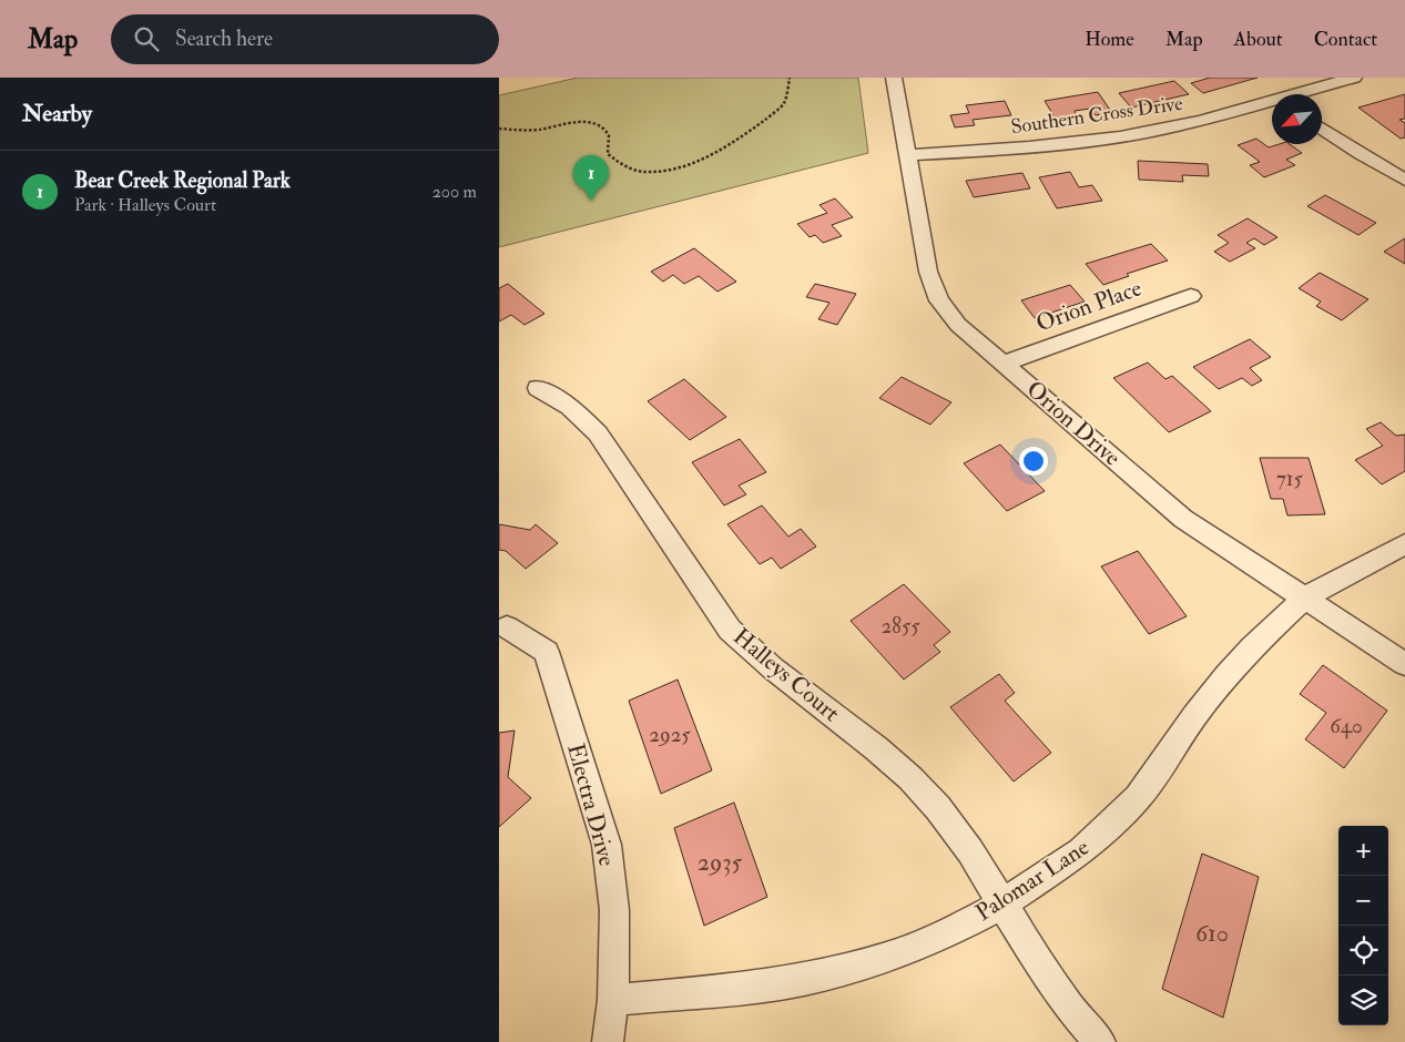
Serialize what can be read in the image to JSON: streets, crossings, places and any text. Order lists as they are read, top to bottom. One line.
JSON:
{"streets":{"street":["Southern Cross Drive","Orion Place","Orion Drive","Halleys Court","Electra Drive","Palomar Lane"]},"crossings":[["Southern Cross Drive","Orion Drive"],["Orion Place","Orion Drive"],["Orion Drive","Palomar Lane"],["Halleys Court","Palomar Lane"],["Electra Drive","Palomar Lane"]],"house_numbers":["715","2855","640","2925","2935","610"],"north":"bottom left","page":{"header":"Map","search":"Search here","nav":["Home","Map","About","Contact"],"heading":"Nearby","list":[{"mark":"1","name":"Bear Creek Regional Park","note":"Park · Halleys Court","value":"200 m"}],"pins":"1","map_buttons":["+","−"]}}
